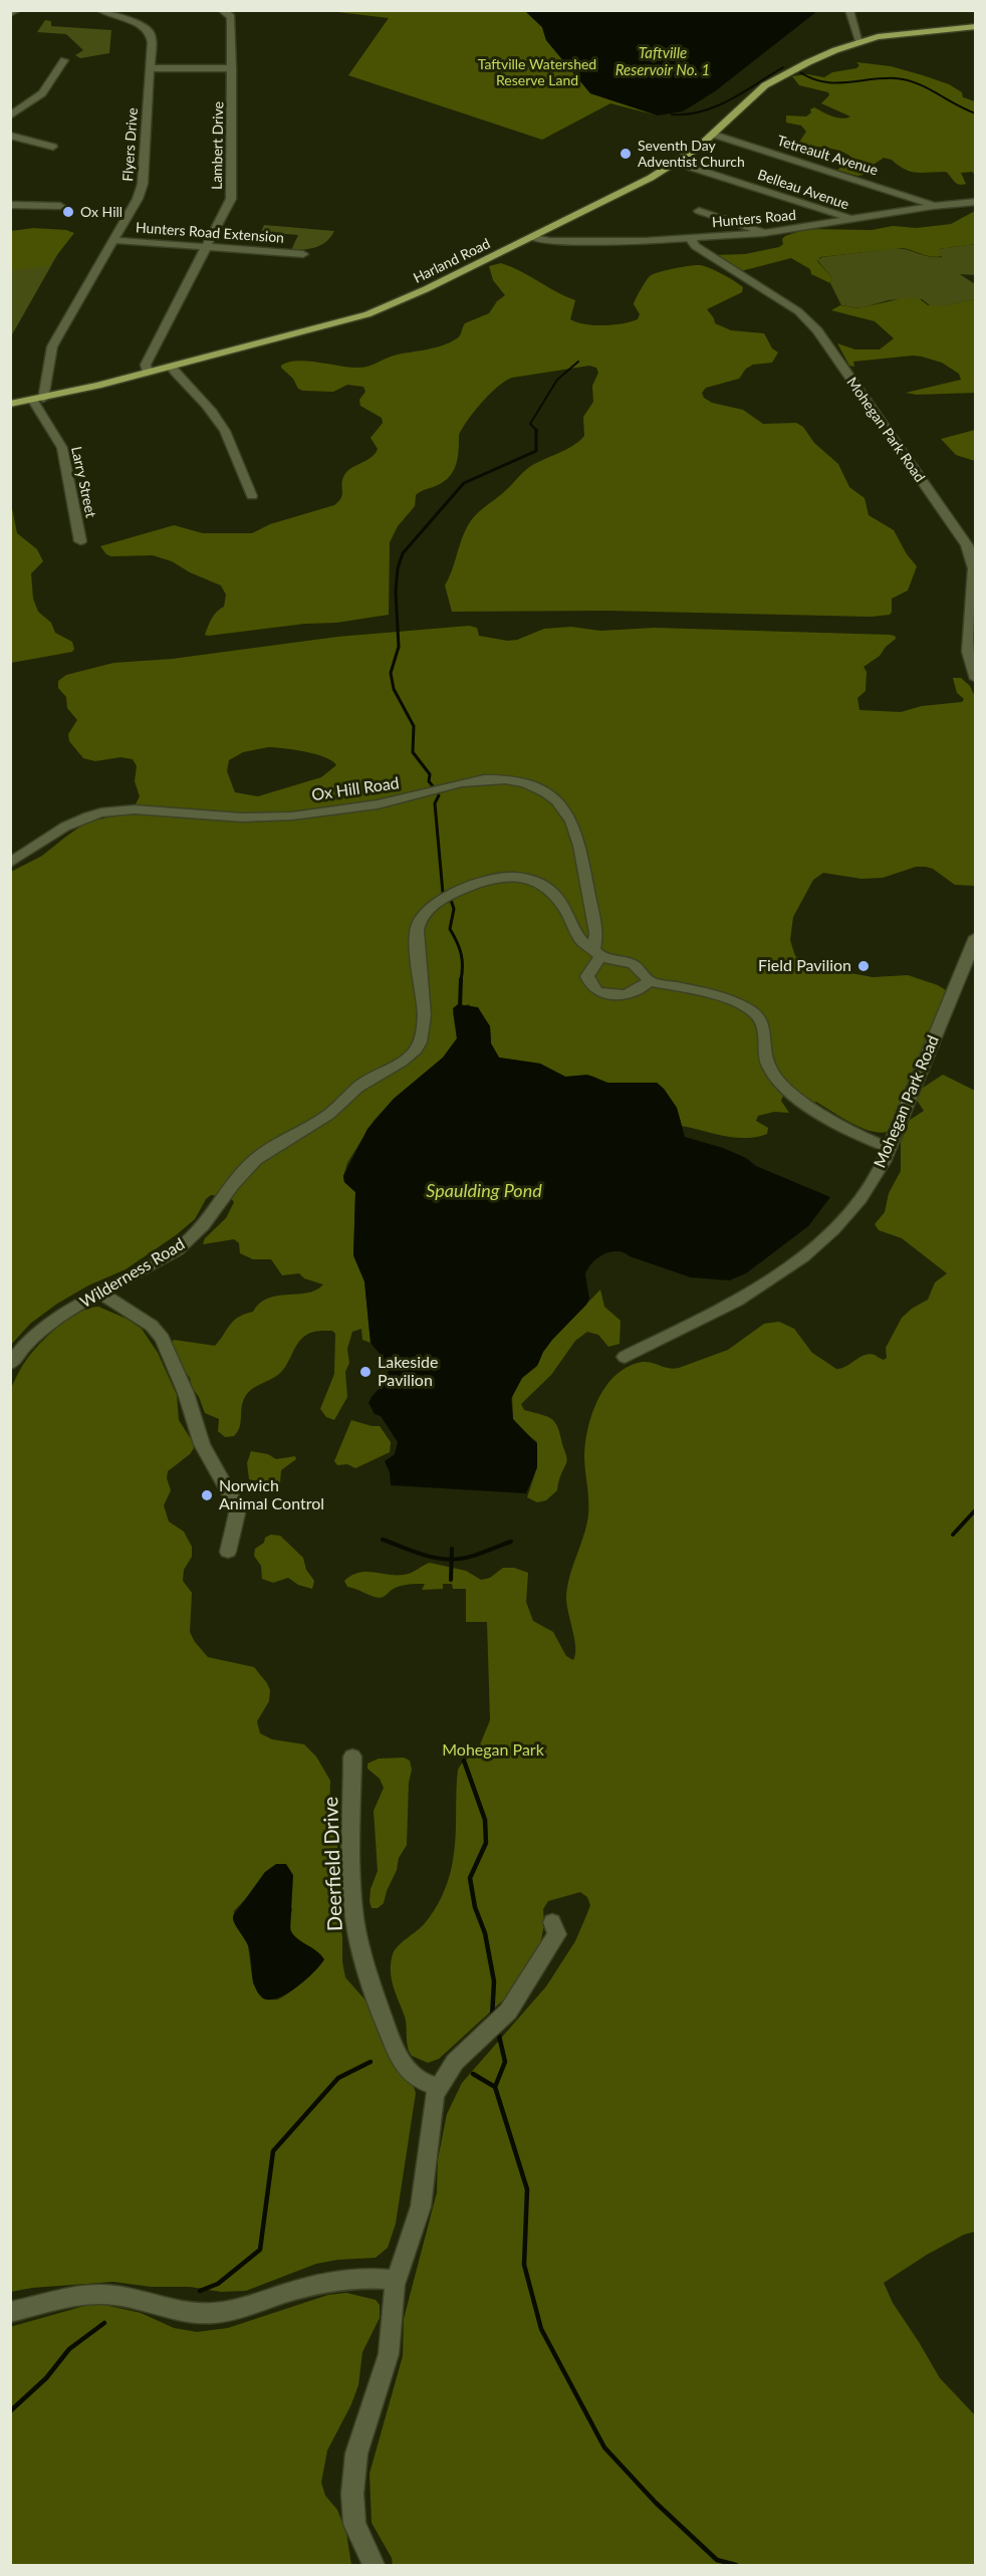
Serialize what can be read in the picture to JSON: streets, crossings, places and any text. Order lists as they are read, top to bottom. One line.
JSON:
{"streets":{"main road":["Harland Road"],"street":["Flyers Drive","Lambert Drive","Tetreault Avenue","Belleau Avenue","Hunters Road","Hunters Road Extension","Mohegan Park Road","Larry Street","Ox Hill Road","Wilderness Road","Deerfield Drive"]},"crossings":[["Flyers Drive","Hunters Road Extension"],["Flyers Drive","Harland Road"],["Flyers Drive","Larry Street"],["Lambert Drive","Hunters Road Extension"],["Lambert Drive","Harland Road"],["Tetreault Avenue","Hunters Road"],["Tetreault Avenue","Harland Road"],["Belleau Avenue","Hunters Road"],["Belleau Avenue","Harland Road"],["Hunters Road","Harland Road"],["Hunters Road","Mohegan Park Road"],["Harland Road","Larry Street"],["Ox Hill Road","Wilderness Road"]],"water":["Taftville Reservoir No. 1","Spaulding Pond"],"parks":["Taftville Watershed Reserve Land","Mohegan Park"],"places":["Seventh Day Adventist Church","Ox Hill","Field Pavilion","Lakeside Pavilion","Norwich Animal Control"]}
